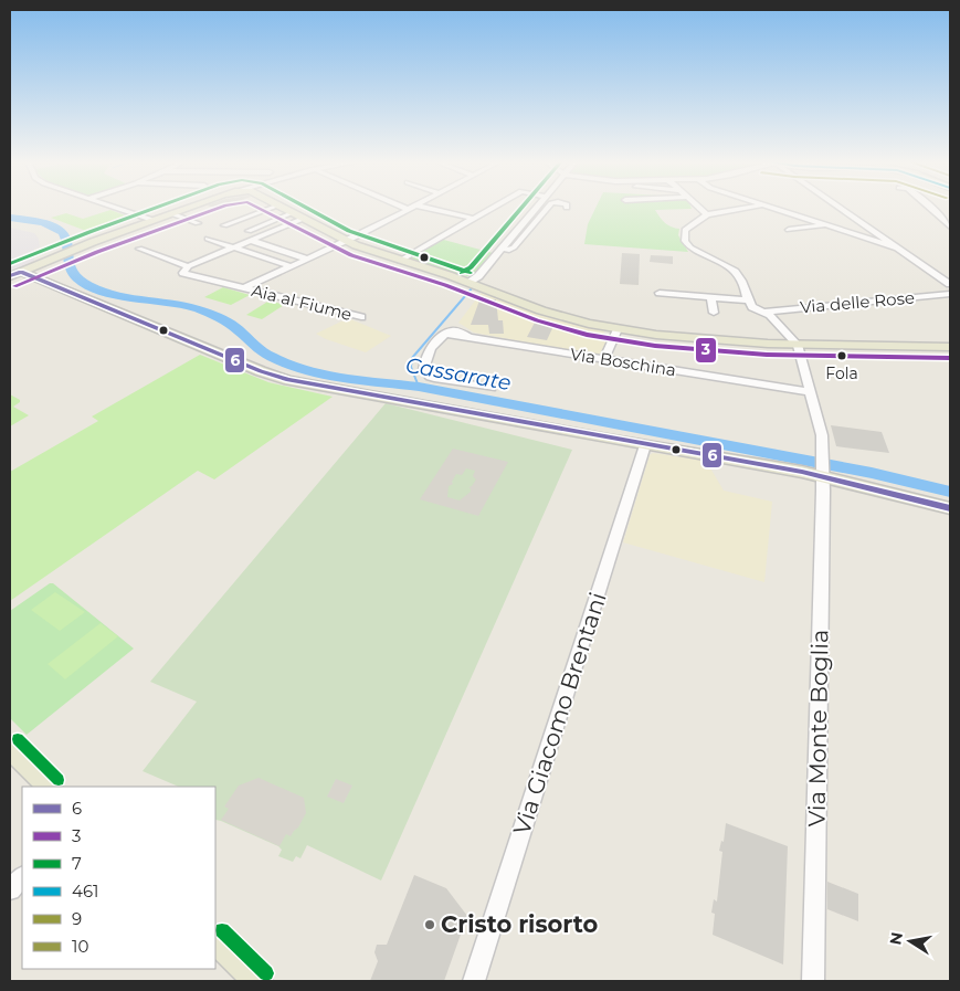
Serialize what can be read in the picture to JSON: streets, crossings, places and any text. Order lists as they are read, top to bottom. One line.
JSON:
{"streets":{"street":["Aia al Fiume","Via delle Rose","Via Boschina","Via Giacomo Brentani","Via Monte Boglia"]},"crossings":[["Via Boschina","Via Monte Boglia"]],"water":["Cassarate"],"places":["Fola","Cristo risorto"],"lines":["transit line 3","transit line 7","transit line 6"],"legend":["6","3","7","461","9","10"],"north":"left"}
